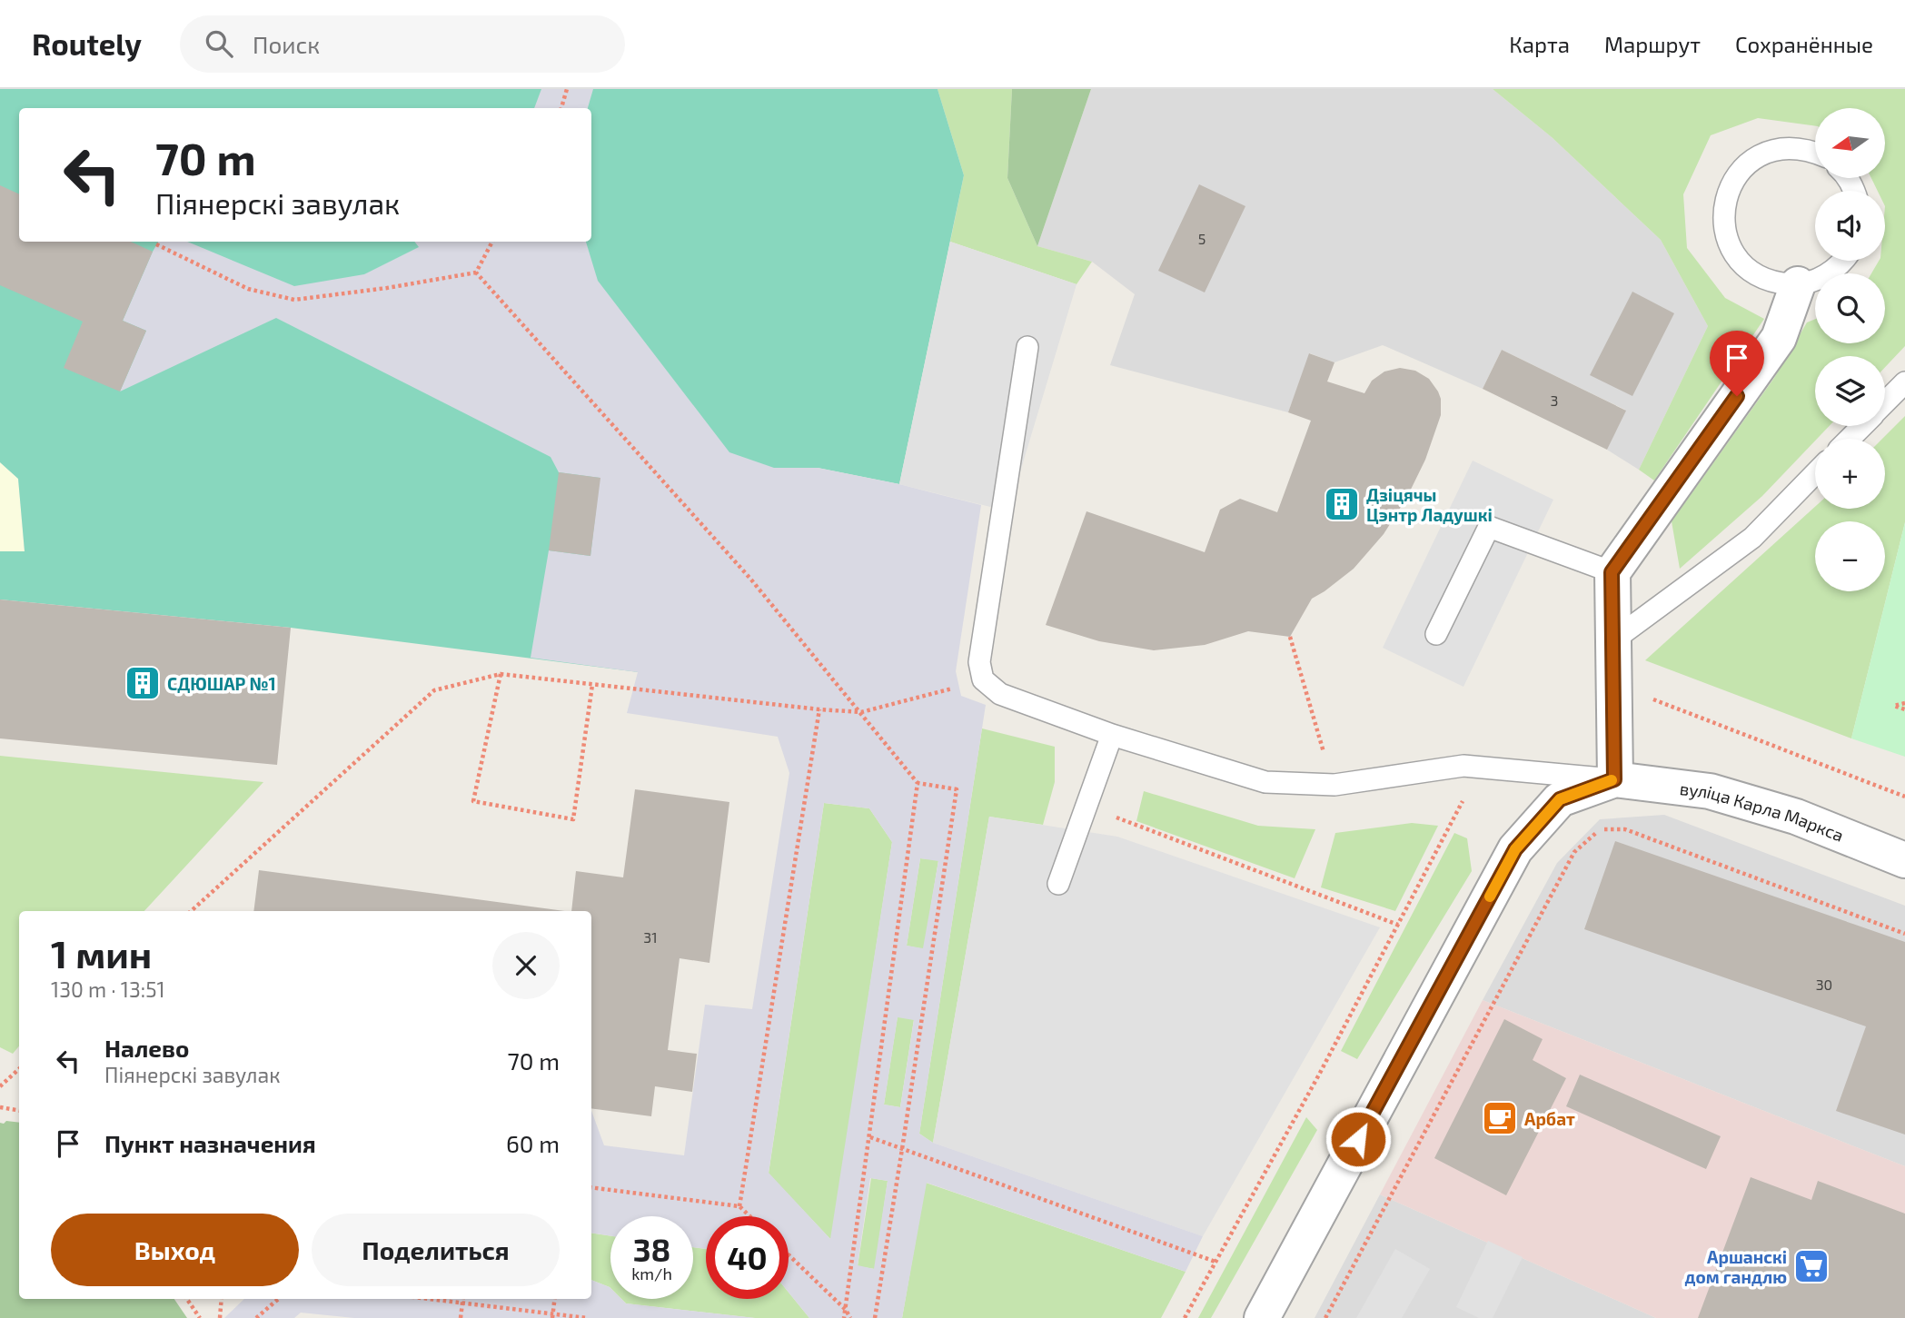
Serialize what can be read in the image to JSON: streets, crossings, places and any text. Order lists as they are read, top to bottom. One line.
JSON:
{"streets":{"street":["вуліца Карла Маркса"]},"places":{"building":["Дзіцячы Цэнтр Ладушкі","СДЮШАР №1"],"cafe":["Арбат"],"supermarket":["Аршанскі дом гандлю"]},"house_numbers":["5","3","31","30"],"north":"left","page":{"header":"Routely","search":"Поиск","nav":["Карта","Маршрут","Сохранённые"],"map_buttons":["+","−"],"turn":["70 m","Піянерскі завулак"],"heading":["1 мин","130 m · 13:51"],"list":[{"name":"Налево","note":"Піянерскі завулак","value":"70 m"},{"name":"Пункт назначения","value":"60 m"}],"buttons":["Выход","Поделиться"],"speed":"38 km/h","limit":"40"}}
